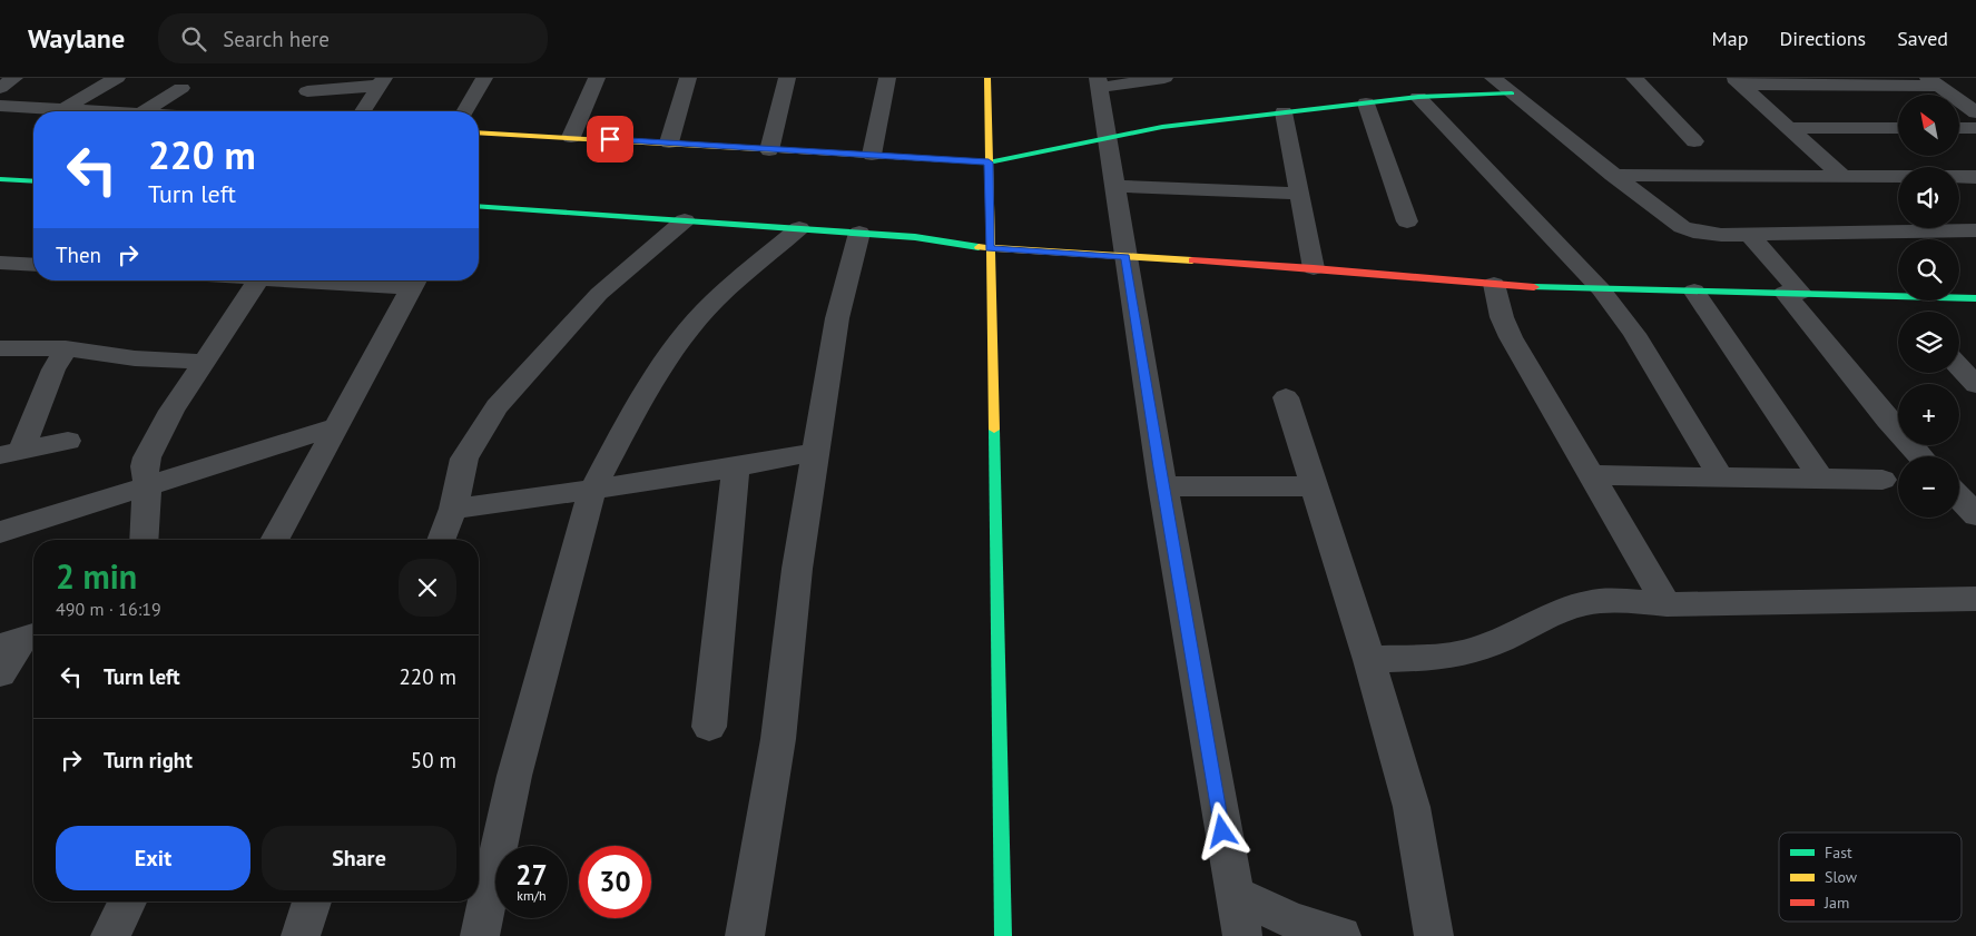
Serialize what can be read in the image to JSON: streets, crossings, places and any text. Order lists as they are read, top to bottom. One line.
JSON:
{"legend":["Fast","Slow","Jam"],"north":"top left","page":{"header":"Waylane","search":"Search here","nav":["Map","Directions","Saved"],"map_buttons":["+","−"],"turn":["220 m","Turn left"],"then":"Then","heading":["2 min","490 m · 16:19"],"list":[{"name":"Turn left","value":"220 m"},{"name":"Turn right","value":"50 m"}],"buttons":["Exit","Share"],"speed":"27 km/h","limit":"30"}}
